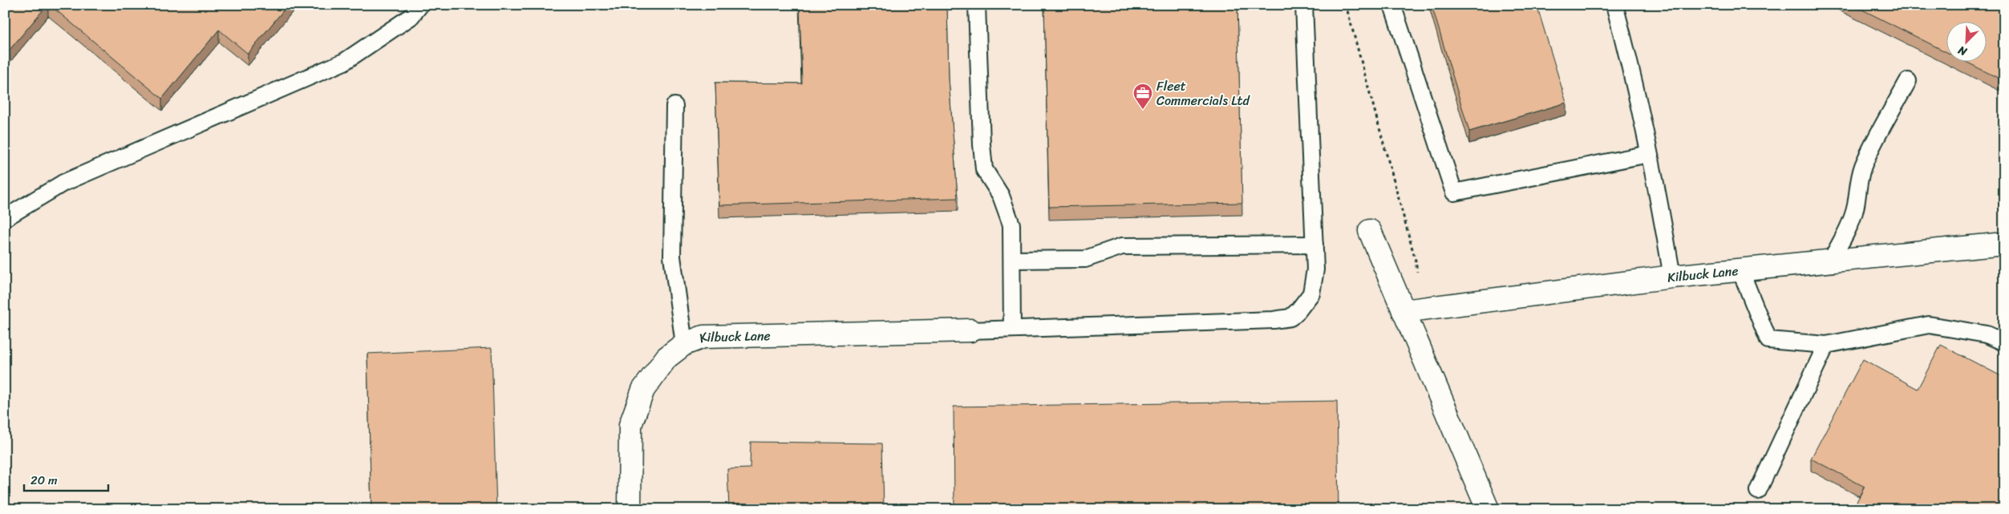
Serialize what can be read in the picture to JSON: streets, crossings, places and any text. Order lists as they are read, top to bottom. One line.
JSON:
{"streets":{"street":["Kilbuck Lane"]},"places":{"office":["Fleet Commercials Ltd"]},"scale_bar":"20 m","north":"bottom left"}
